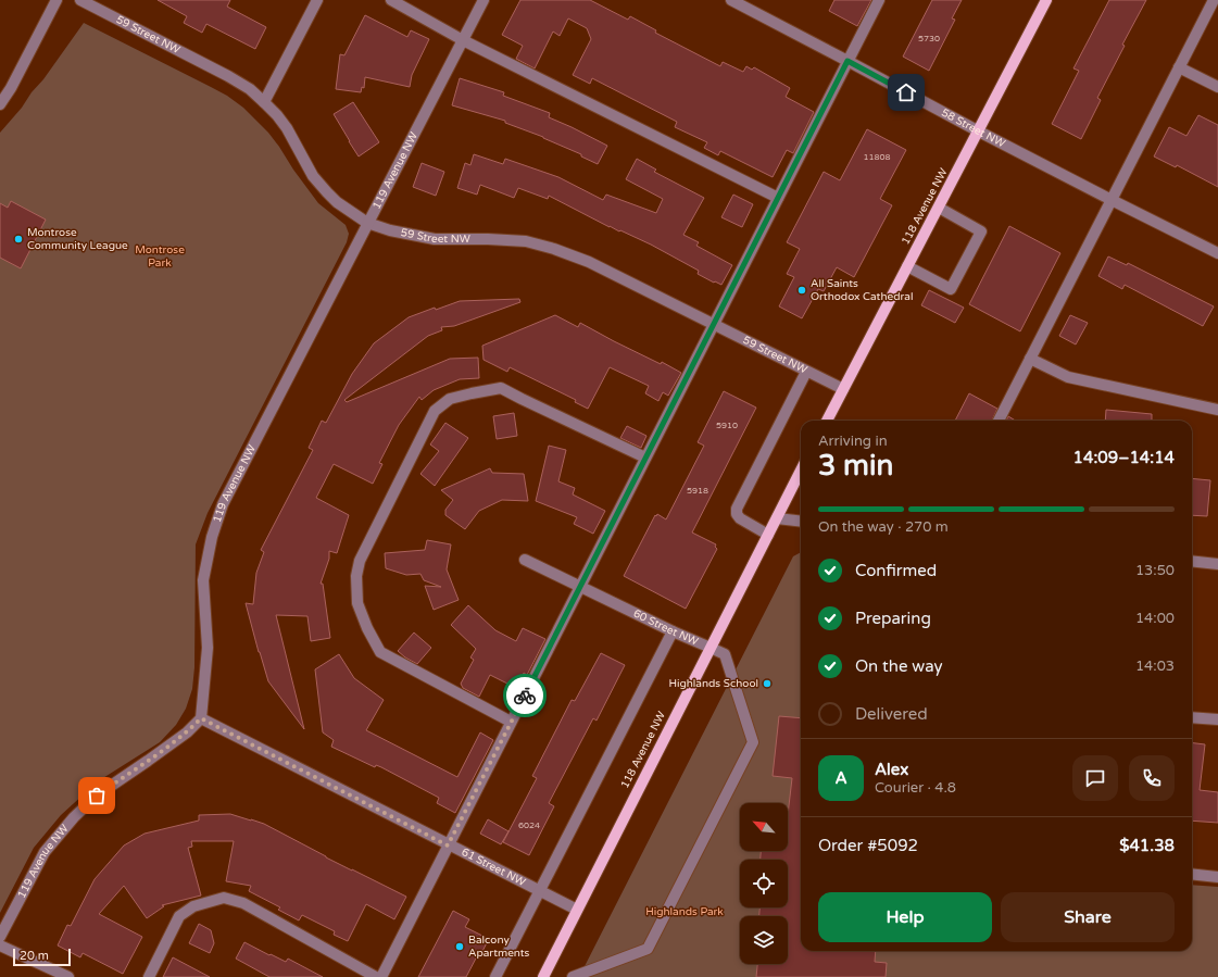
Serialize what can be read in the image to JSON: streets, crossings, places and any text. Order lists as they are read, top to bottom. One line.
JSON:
{"streets":{"main road":["118 Avenue NW"],"street":["59 Street NW","58 Street NW","119 Avenue NW","60 Street NW","61 Street NW"]},"crossings":[["59 Street NW","119 Avenue NW"],["59 Street NW","118 Avenue NW"],["58 Street NW","118 Avenue NW"],["119 Avenue NW","61 Street NW"],["118 Avenue NW","60 Street NW"],["118 Avenue NW","61 Street NW"]],"parks":["Montrose Park","Highlands Park"],"places":["Montrose Community League","All Saints Orthodox Cathedral","Highlands School","Balcony Apartments"],"house_numbers":["5730","11808","5910","5918","6024"],"scale_bar":"20 m","north":"top left","page":{"heading":["3 min","Arriving in","14:09–14:14"],"panel":["Alex","Courier · 4.8","Order #5092","$41.38"],"bar":"On the way · 270 m","list":[["Confirmed","13:50"],["Preparing","14:00"],["On the way","14:03"],"Delivered"],"round":"A","buttons":["Help","Share"],"scale":"20 m"}}
